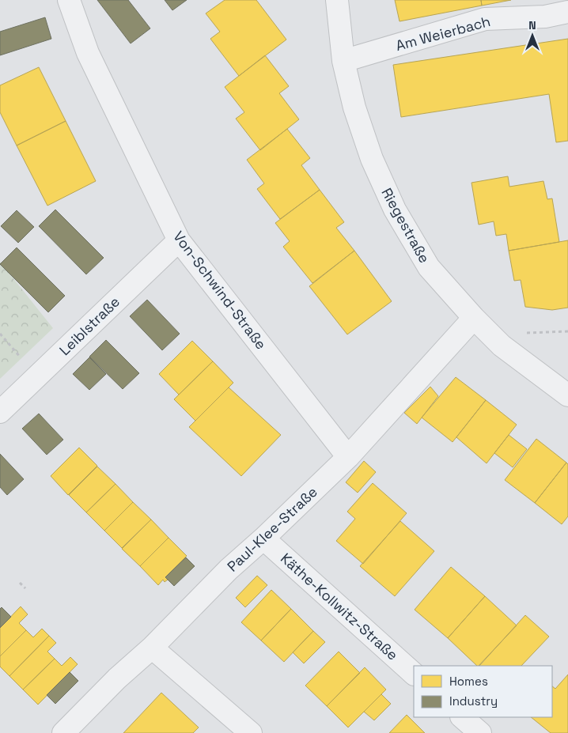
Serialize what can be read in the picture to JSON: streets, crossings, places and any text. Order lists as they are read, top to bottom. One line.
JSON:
{"streets":{"street":["Am Weierbach","Riegestraße","Von-Schwind-Straße","Leiblstraße","Paul-Klee-Straße","Käthe-Kollwitz-Straße"]},"crossings":[["Am Weierbach","Riegestraße"],["Riegestraße","Paul-Klee-Straße"],["Von-Schwind-Straße","Leiblstraße"],["Von-Schwind-Straße","Paul-Klee-Straße"],["Paul-Klee-Straße","Käthe-Kollwitz-Straße"]],"legend":["Homes","Industry"],"north":"top"}
